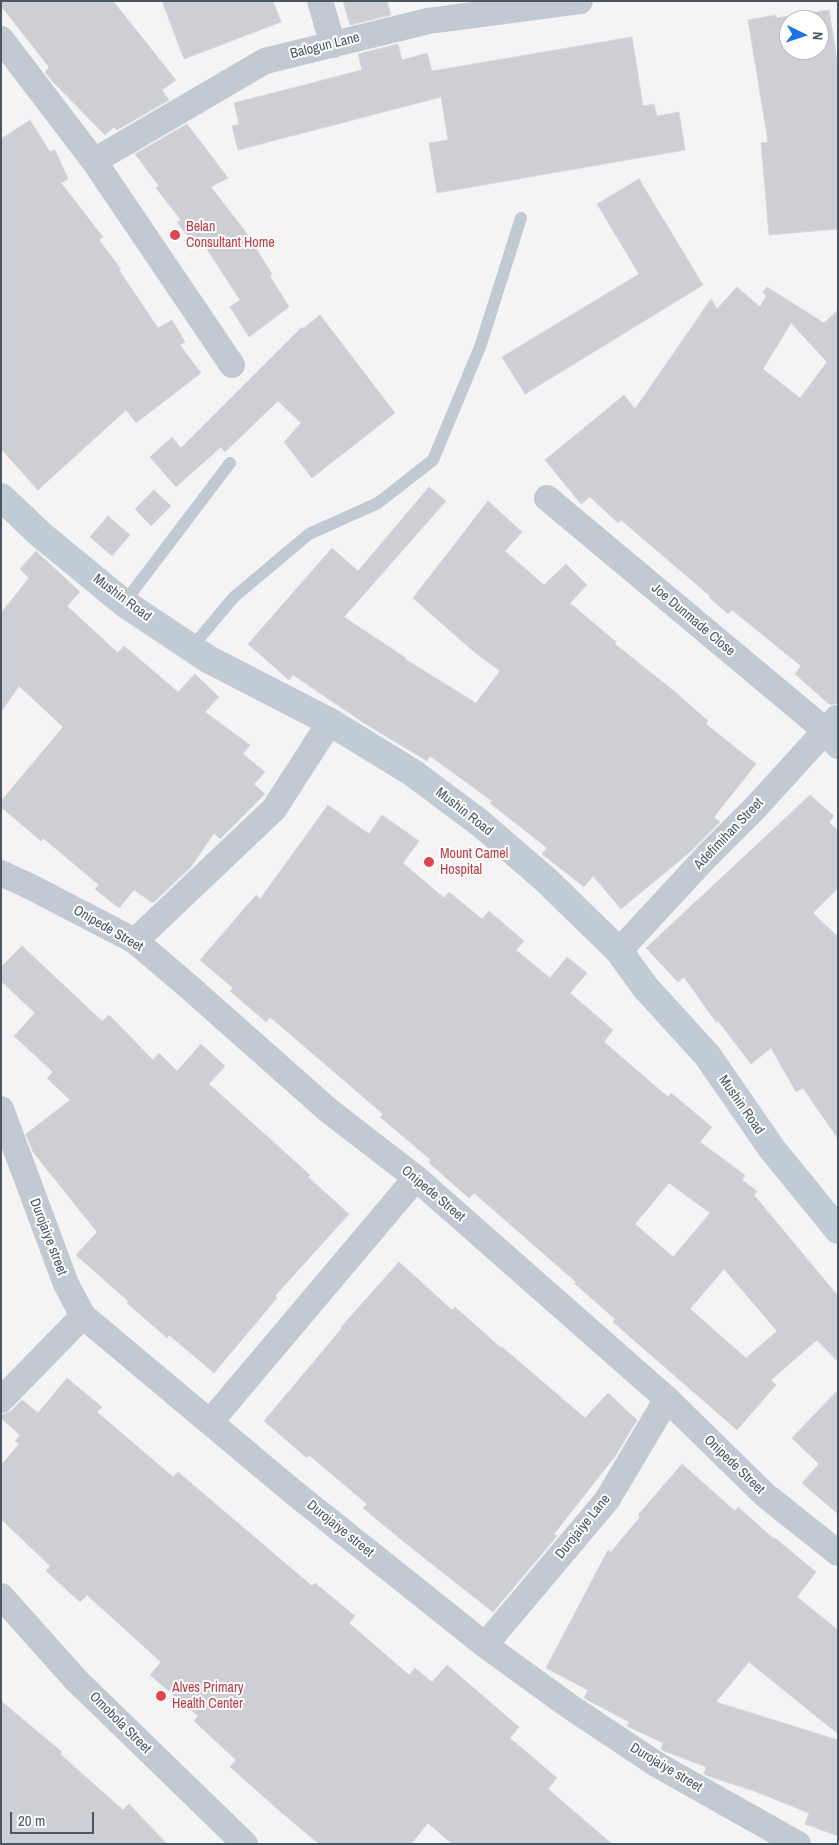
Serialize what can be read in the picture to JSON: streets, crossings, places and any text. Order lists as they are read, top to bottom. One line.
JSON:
{"streets":{"main road":["Mushin Road"],"street":["Balogun Lane","Joe Dunmade Close","Adefimihan Street","Onipede Street","Durojaiye street","Durojaiye Lane","Omobola Street"]},"crossings":[["Mushin Road","Adefimihan Street"],["Joe Dunmade Close","Adefimihan Street"],["Onipede Street","Durojaiye Lane"],["Durojaiye street","Durojaiye Lane"]],"places":["Belan Consultant Home","Mount Camel Hospital","Alves Primary Health Center"],"scale_bar":"20 m","north":"right"}
